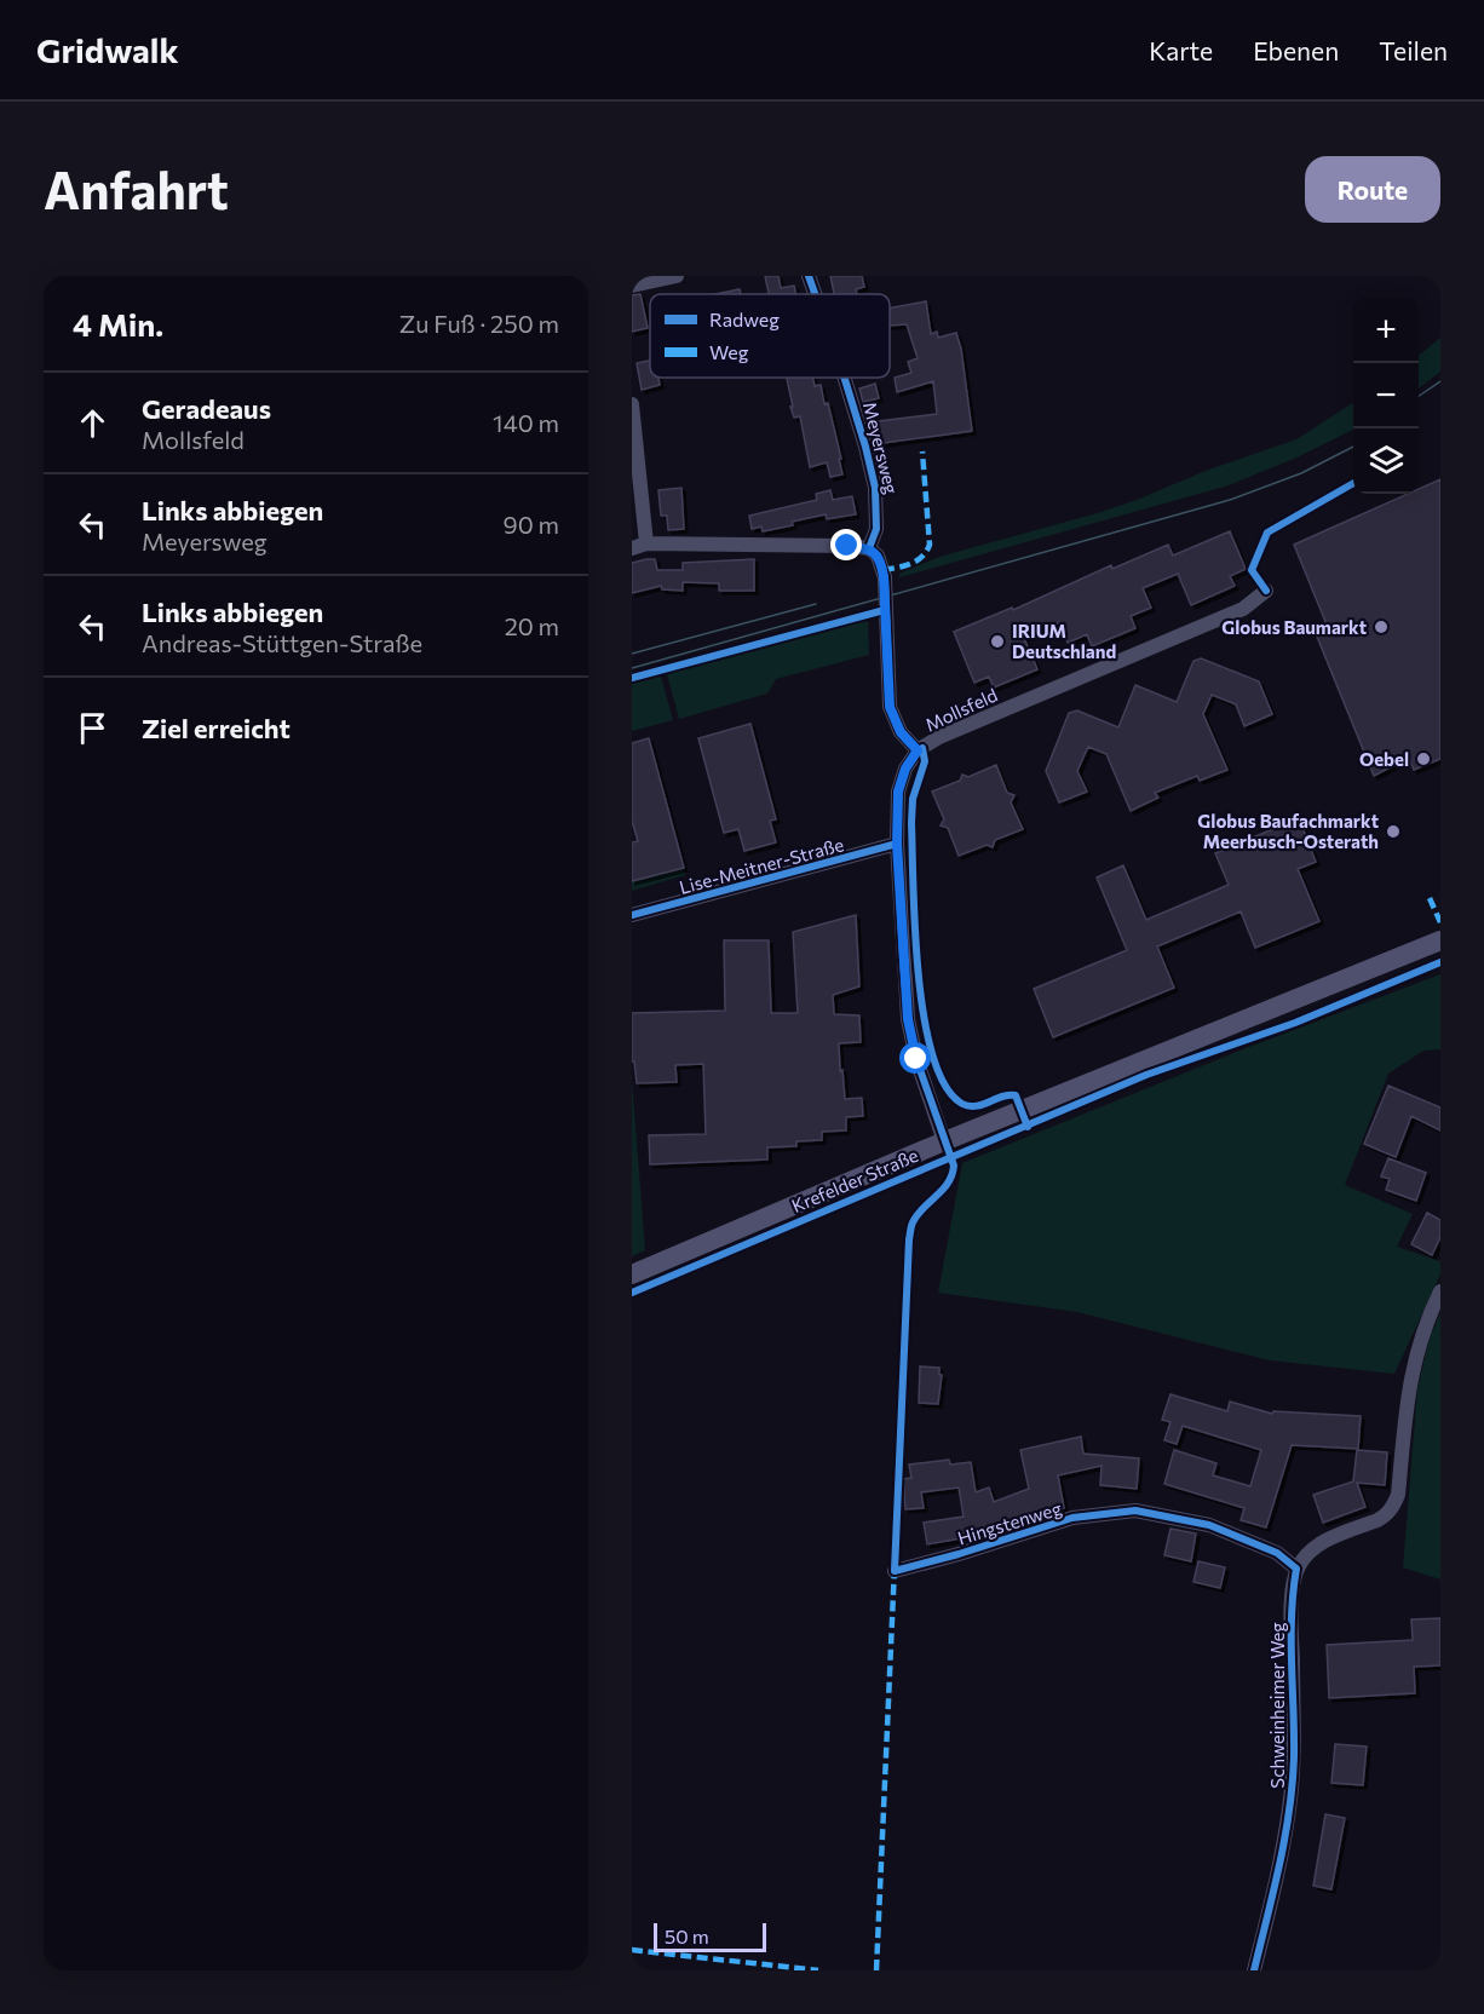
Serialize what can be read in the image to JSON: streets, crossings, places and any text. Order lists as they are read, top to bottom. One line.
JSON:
{"streets":{"main road":["Krefelder Straße"],"street":["Meyersweg","Mollsfeld","Lise-Meitner-Straße","Hingstenweg","Schweinheimer Weg"]},"crossings":[["Mollsfeld","Lise-Meitner-Straße"],["Mollsfeld","Krefelder Straße"],["Hingstenweg","Schweinheimer Weg"]],"places":["Globus Baumarkt","IRIUM Deutschland","Oebel","Globus Baufachmarkt Meerbusch-Osterath"],"legend":["Radweg","Weg"],"scale_bar":"50 m","page":{"header":"Gridwalk","nav":["Karte","Ebenen","Teilen"],"buttons":"Route","title":"Anfahrt","heading":["4 Min.","Zu Fuß · 250 m"],"map_buttons":["+","−"],"list":[["Geradeaus","Mollsfeld","140 m"],["Links abbiegen","Meyersweg","90 m"],["Links abbiegen","Andreas-Stüttgen-Straße","20 m"],"Ziel erreicht"],"scale":"50 m"}}
